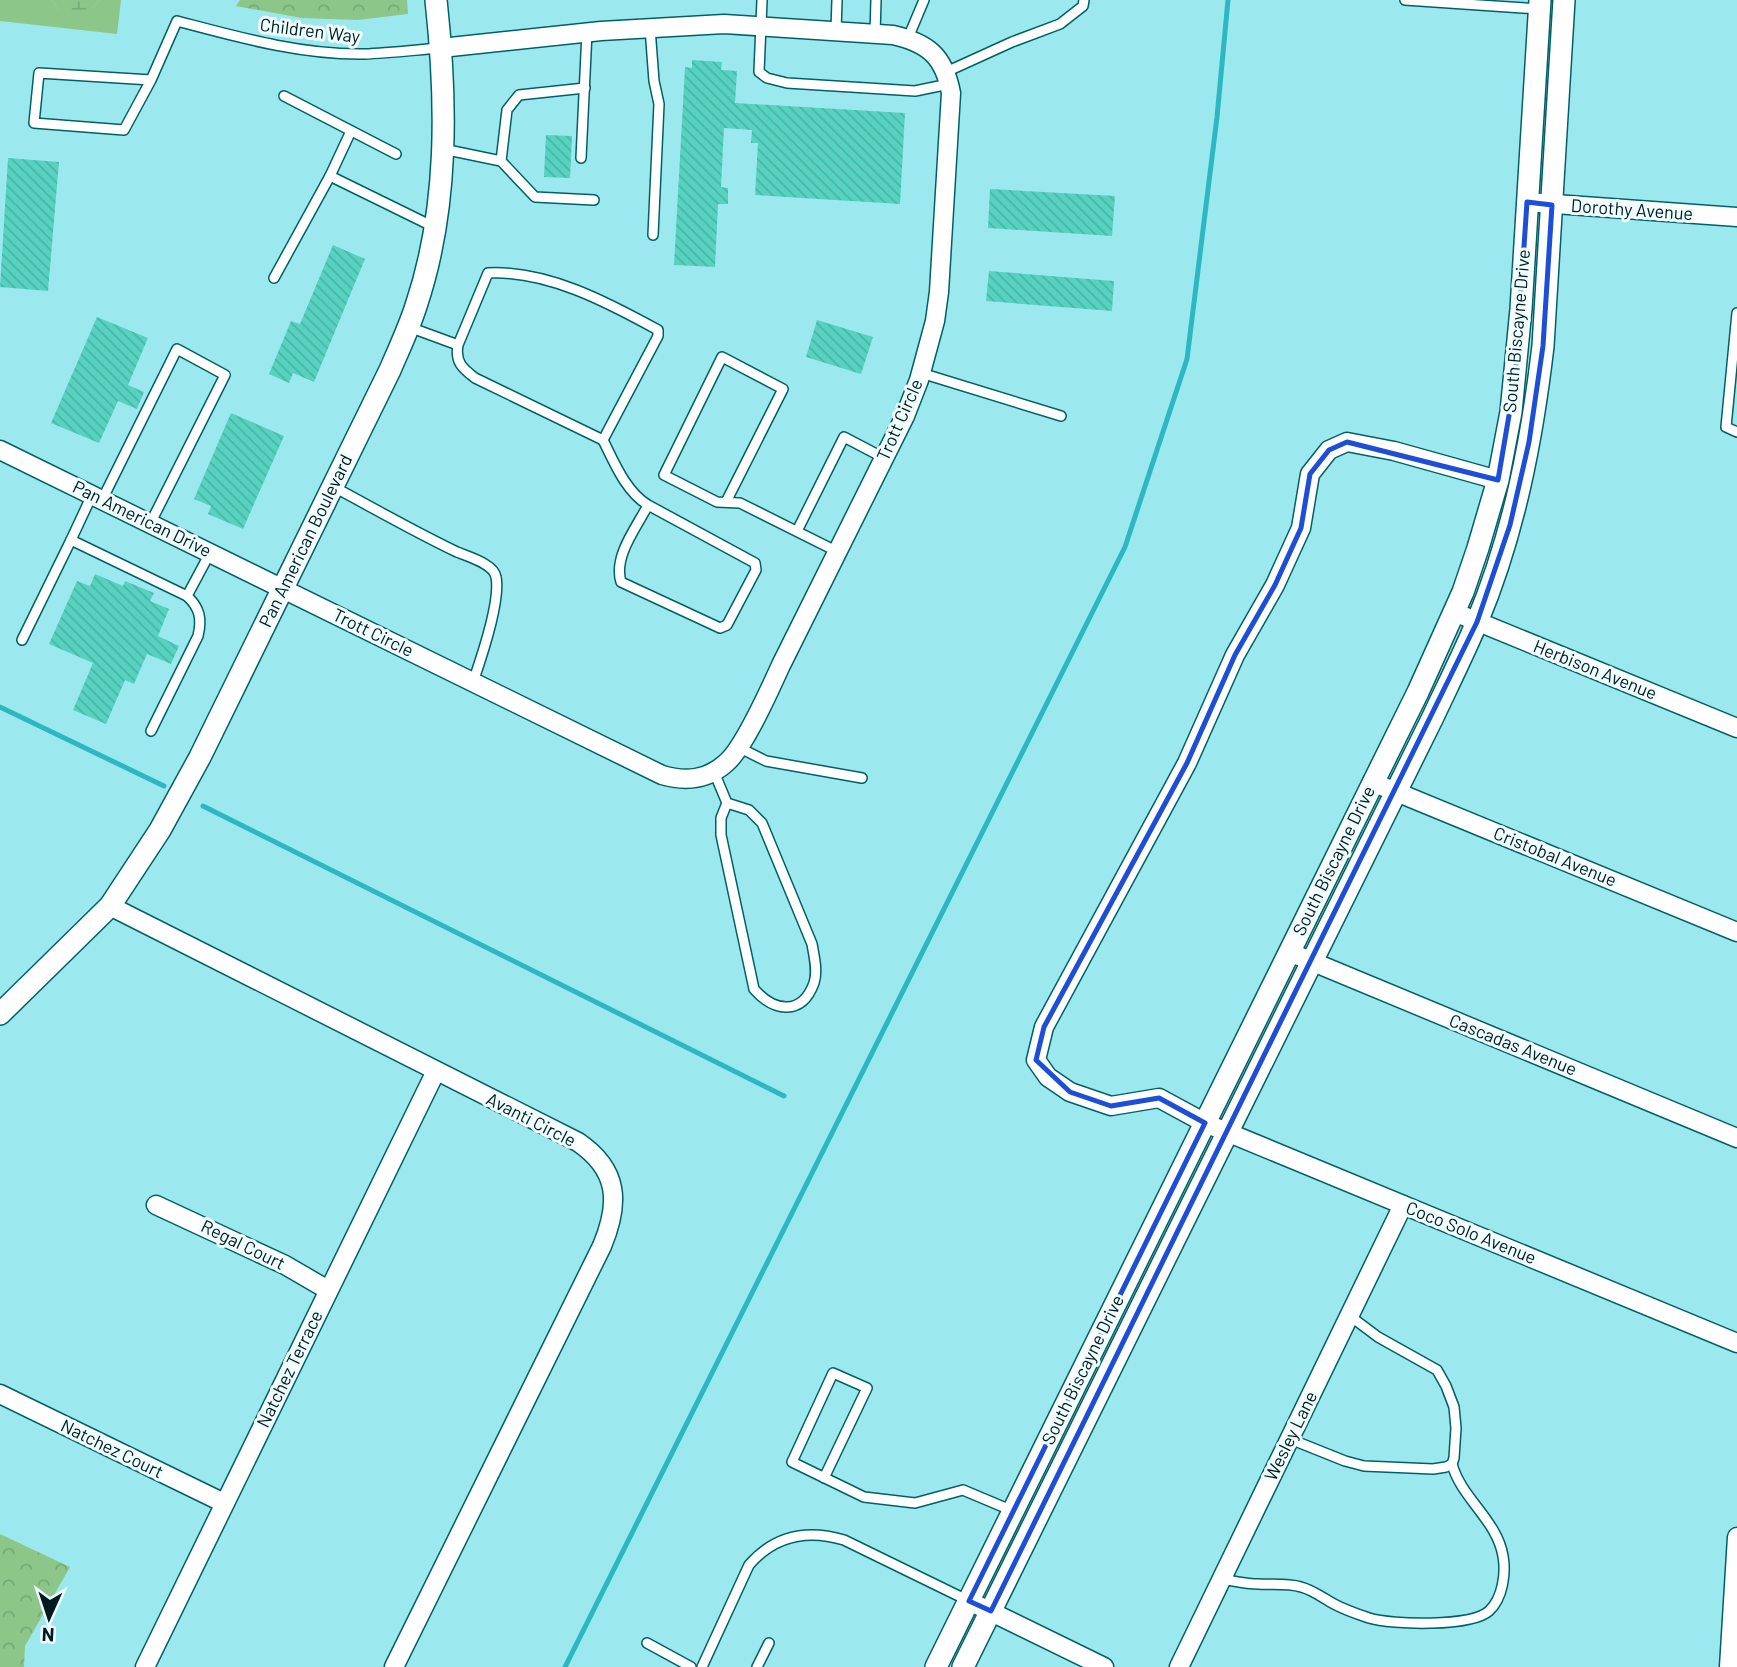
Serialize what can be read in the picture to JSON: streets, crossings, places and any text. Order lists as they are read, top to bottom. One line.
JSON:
{"streets":{"street":["Dorothy Avenue","South Biscayne Drive","Trott Circle","Pan American Drive","Pan American Boulevard","Herbison Avenue","Cristobal Avenue","Cascadas Avenue","Avanti Circle","Coco Solo Avenue","Regal Court","Natchez Terrace","Wesley Lane","Natchez Court"],"lane":["Children Way"]},"crossings":[["Children Way","Pan American Boulevard"],["Dorothy Avenue","South Biscayne Drive"],["South Biscayne Drive","Herbison Avenue"],["South Biscayne Drive","Cristobal Avenue"],["South Biscayne Drive","Cascadas Avenue"],["South Biscayne Drive","Coco Solo Avenue"],["Trott Circle","Pan American Drive"],["Trott Circle","Pan American Boulevard"],["Pan American Drive","Pan American Boulevard"],["Pan American Boulevard","Avanti Circle"],["Avanti Circle","Natchez Terrace"],["Coco Solo Avenue","Wesley Lane"],["Regal Court","Natchez Terrace"],["Natchez Terrace","Natchez Court"]],"north":"bottom"}
